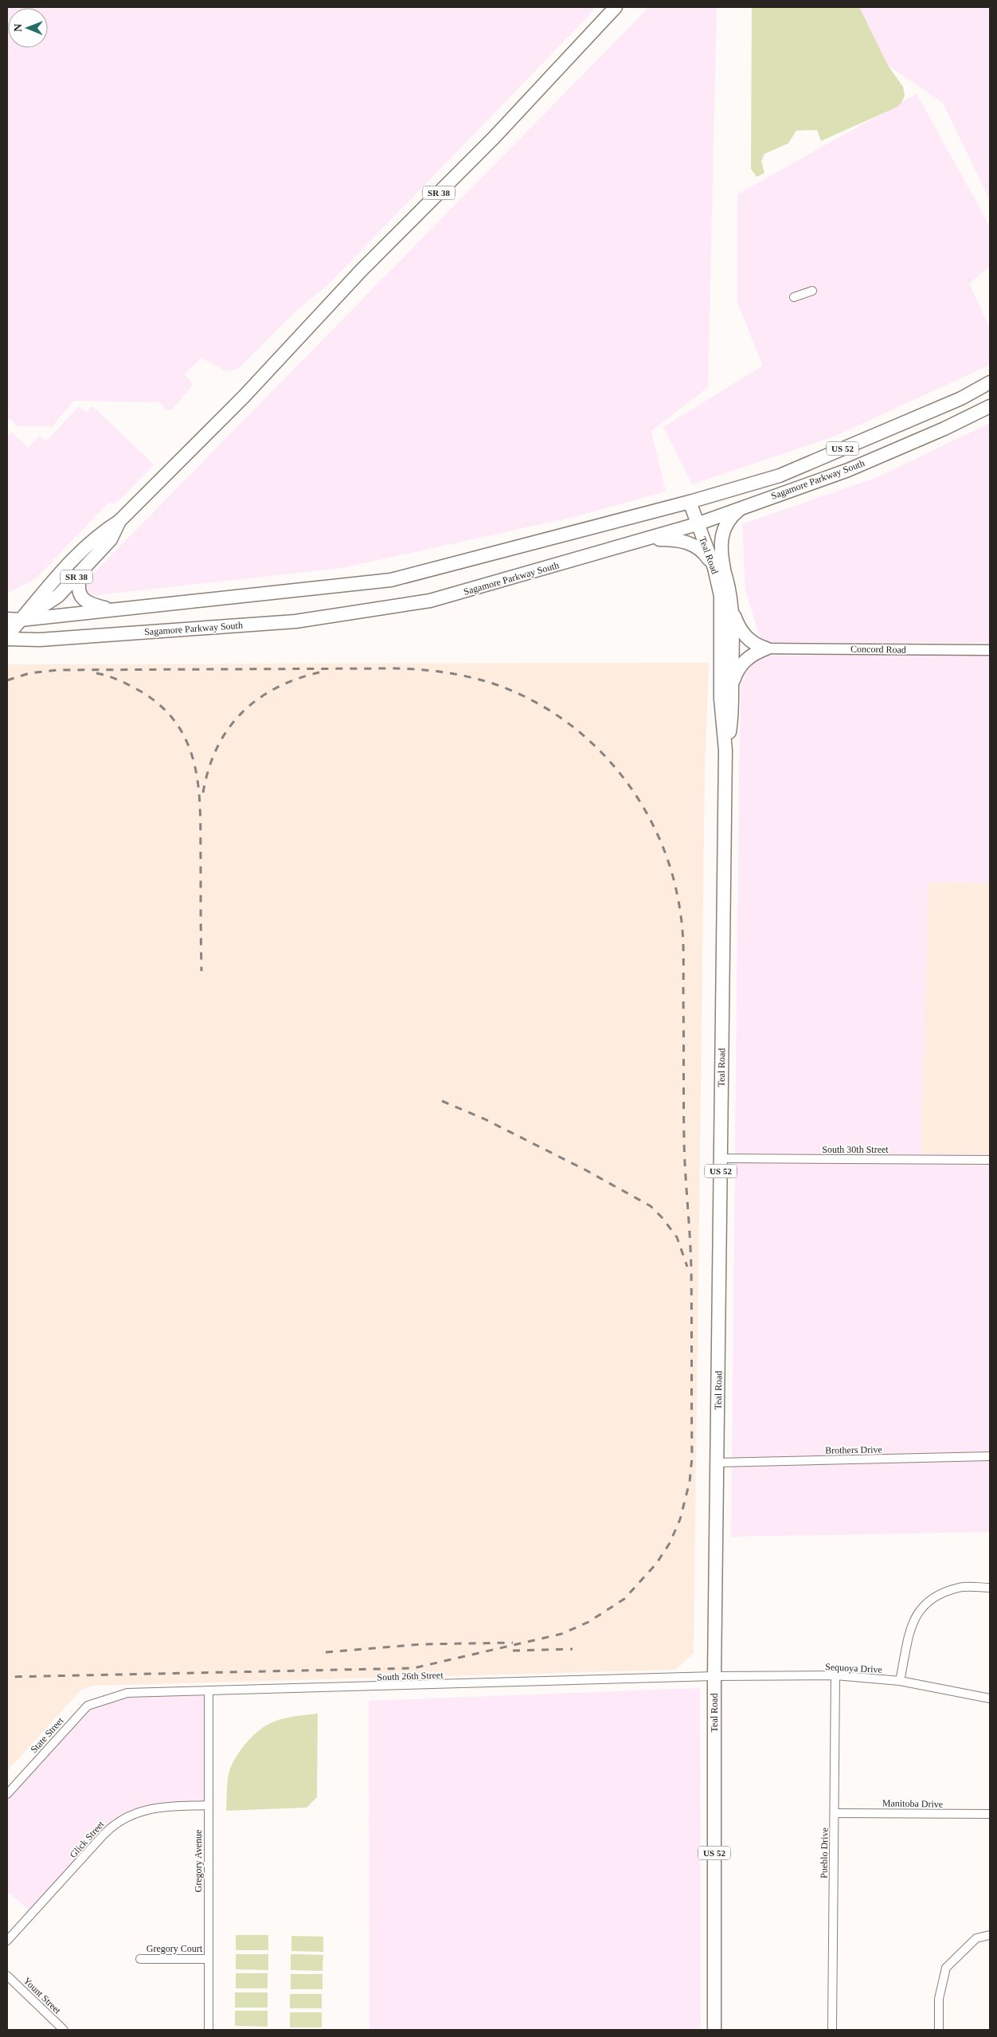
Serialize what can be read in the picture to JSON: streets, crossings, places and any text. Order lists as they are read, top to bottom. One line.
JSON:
{"streets":{"main road":["SR 38","US 52","Sagamore Parkway South","Teal Road"],"street":["Concord Road","South 30th Street","Brothers Drive","Sequoya Drive","South 26th Street","State Street","Manitoba Drive","Glick Street","Pueblo Drive","Gregory Avenue","Gregory Court","Yount Street"]},"crossings":[["SR 38","Sagamore Parkway South"],["US 52","Sagamore Parkway South"],["US 52","Teal Road"],["Sagamore Parkway South","Teal Road"],["Teal Road","South 30th Street"],["Teal Road","Brothers Drive"],["Teal Road","Sequoya Drive"],["Teal Road","South 26th Street"],["Sequoya Drive","South 26th Street"],["Sequoya Drive","Pueblo Drive"],["South 26th Street","State Street"],["South 26th Street","Gregory Avenue"],["Manitoba Drive","Pueblo Drive"],["Glick Street","Gregory Avenue"],["Gregory Avenue","Gregory Court"]],"north":"left"}
